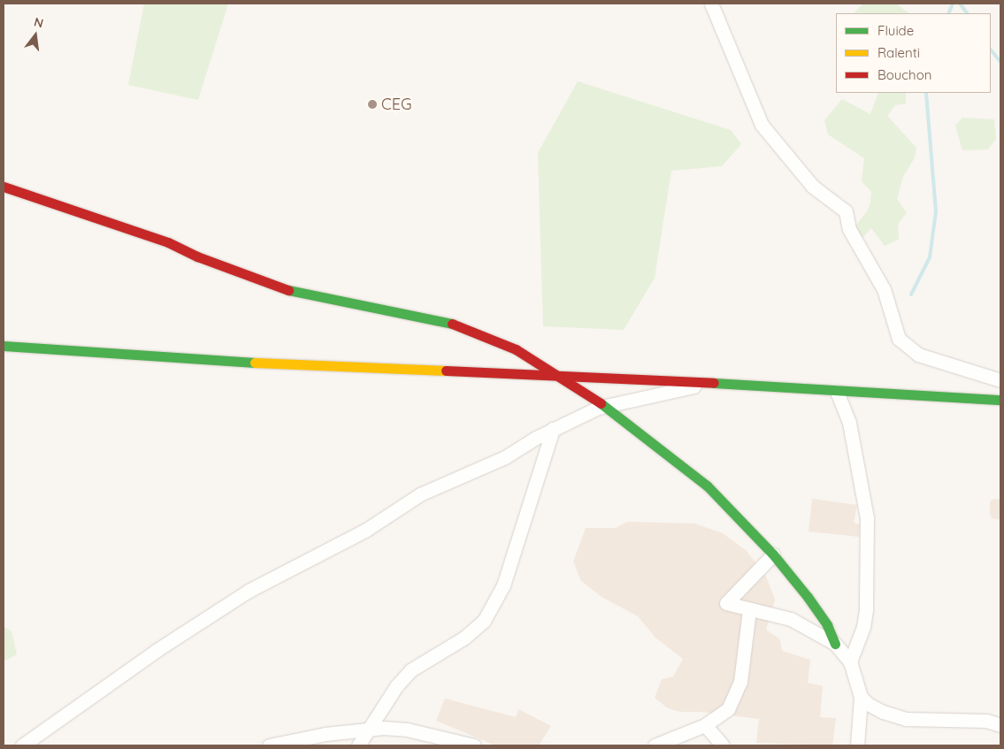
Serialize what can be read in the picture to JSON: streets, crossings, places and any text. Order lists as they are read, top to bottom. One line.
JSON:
{"places":["CEG"],"legend":["Fluide","Ralenti","Bouchon"],"north":"top"}
